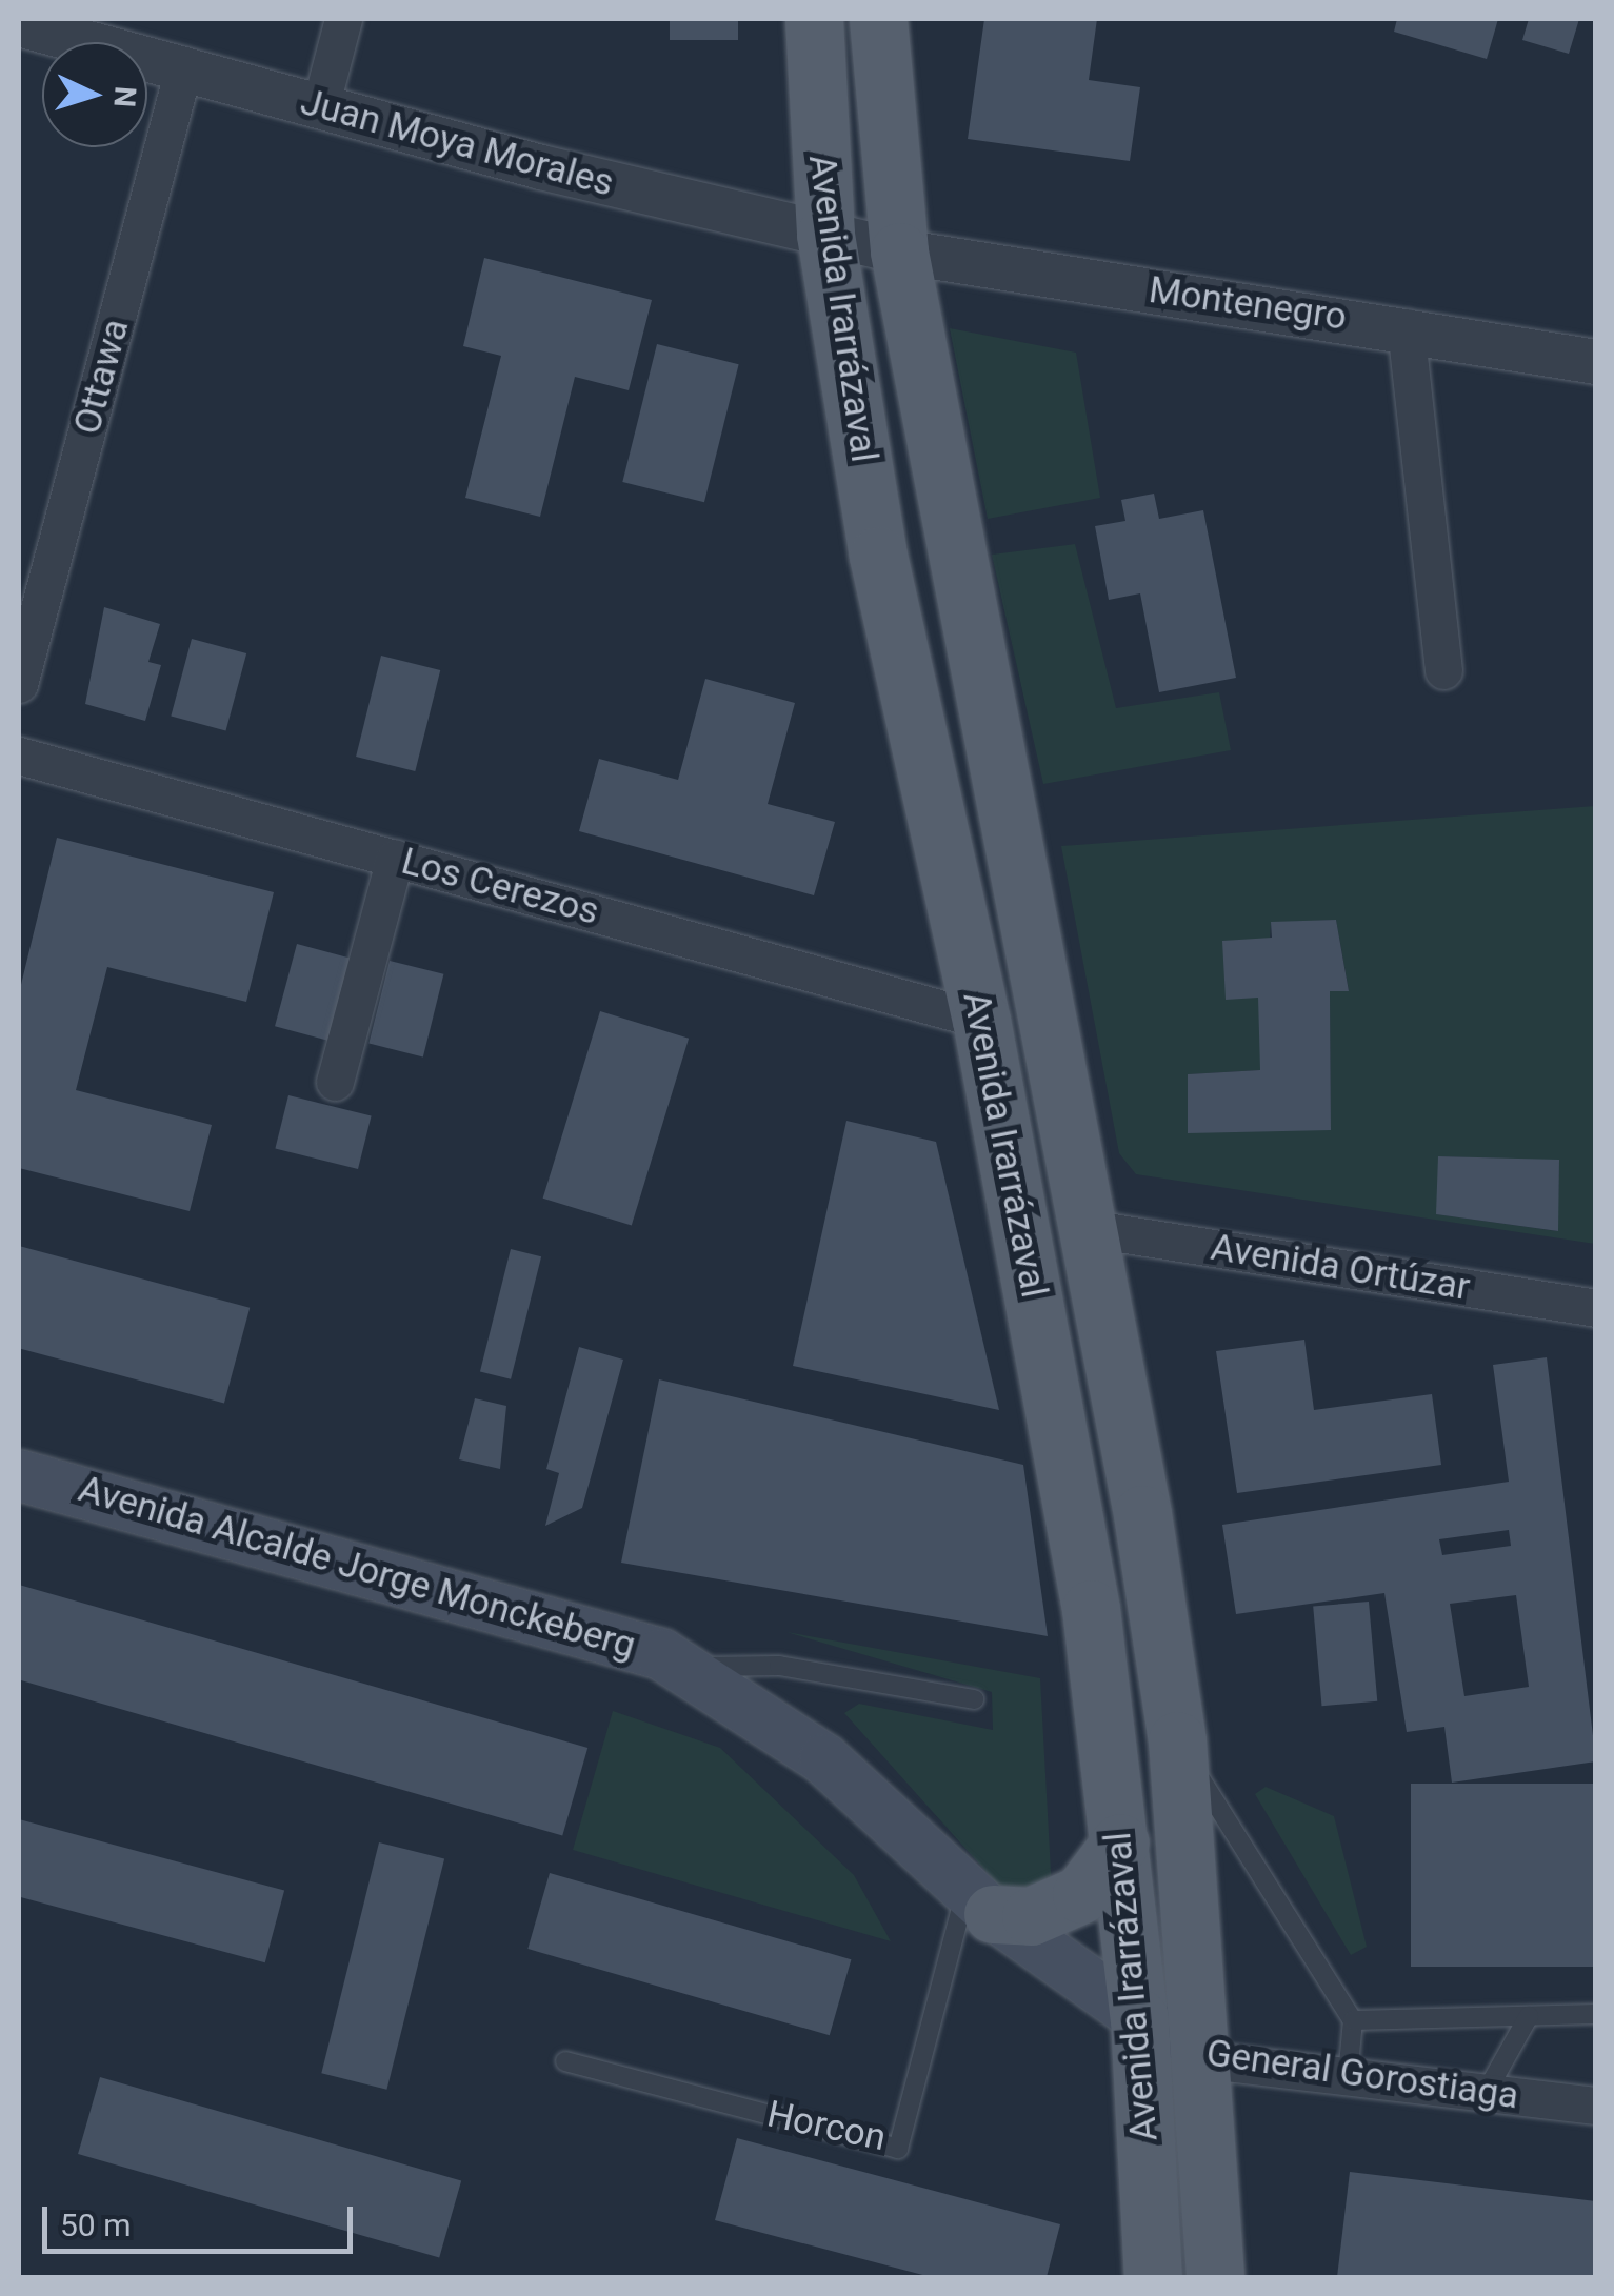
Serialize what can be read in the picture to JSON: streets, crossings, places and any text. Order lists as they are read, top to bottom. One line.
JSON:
{"streets":{"main road":["Avenida Irarrázaval","Avenida Alcalde Jorge Monckeberg","General Gorostiaga"],"street":["Juan Moya Morales","Montenegro","Ottawa","Los Cerezos","Avenida Ortúzar"],"lane":["Horcon"]},"crossings":[["Juan Moya Morales","Montenegro"],["Juan Moya Morales","Avenida Irarrázaval"],["Juan Moya Morales","Ottawa"],["Montenegro","Avenida Irarrázaval"],["Avenida Irarrázaval","Los Cerezos"],["Avenida Irarrázaval","Avenida Ortúzar"],["Avenida Irarrázaval","Avenida Alcalde Jorge Monckeberg"],["Avenida Irarrázaval","General Gorostiaga"],["Avenida Alcalde Jorge Monckeberg","General Gorostiaga"],["Avenida Alcalde Jorge Monckeberg","Horcon"]],"scale_bar":"50 m","north":"right"}
